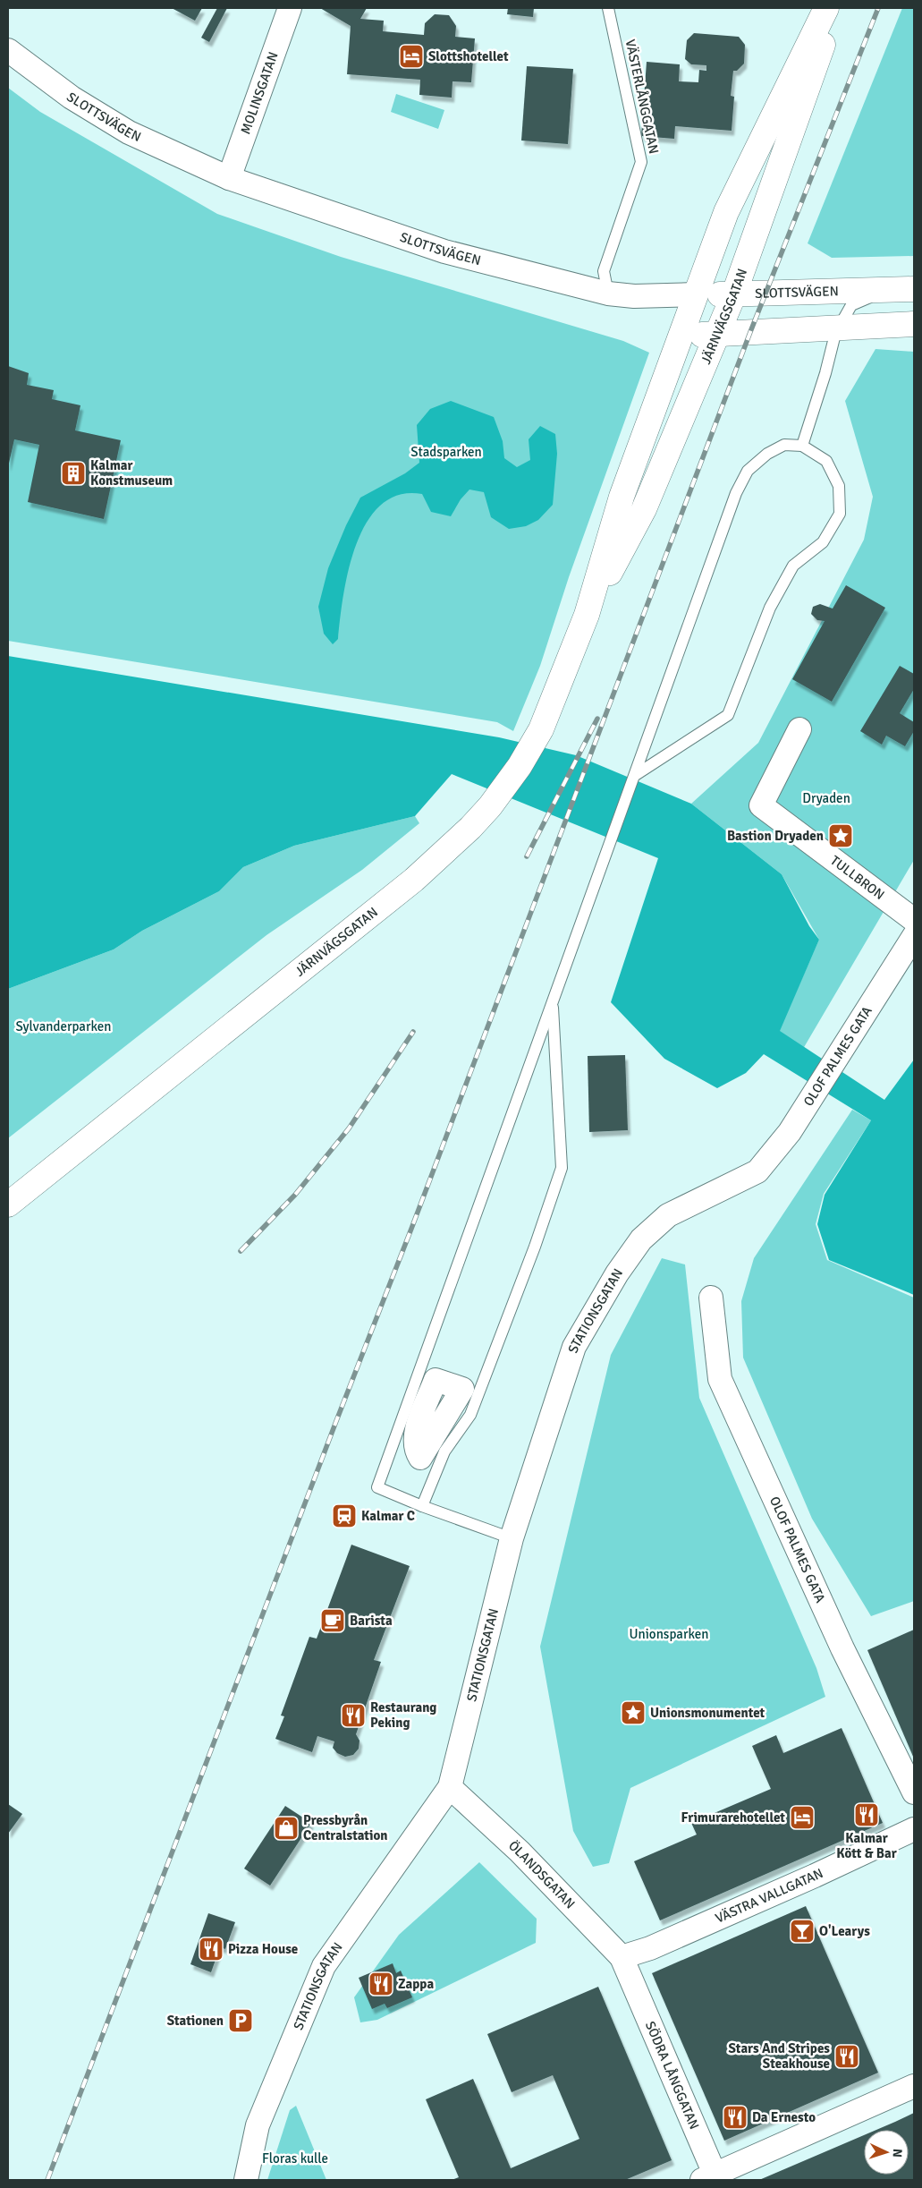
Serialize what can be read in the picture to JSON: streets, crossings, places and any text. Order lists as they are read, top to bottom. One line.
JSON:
{"streets":{"main road":["SLOTTSVÄGEN","JÄRNVÄGSGATAN"],"street":["MOLINSGATAN","TULLBRON","OLOF PALMES GATA","STATIONSGATAN","ÖLANDSGATAN","VÄSTRA VALLGATAN","SÖDRA LÅNGGATAN"],"lane":["VÄSTERLÅNGGATAN"]},"crossings":[["MOLINSGATAN","SLOTTSVÄGEN"],["VÄSTERLÅNGGATAN","SLOTTSVÄGEN"],["SLOTTSVÄGEN","JÄRNVÄGSGATAN"],["OLOF PALMES GATA","STATIONSGATAN"],["STATIONSGATAN","ÖLANDSGATAN"],["ÖLANDSGATAN","VÄSTRA VALLGATAN"],["ÖLANDSGATAN","SÖDRA LÅNGGATAN"],["VÄSTRA VALLGATAN","SÖDRA LÅNGGATAN"]],"parks":["Stadsparken","Dryaden","Sylvanderparken","Unionsparken","Floras kulle"],"places":{"hotel":["Slottshotellet","Frimurarehotellet"],"building":["Kalmar Konstmuseum"],"place":["Bastion Dryaden","Unionsmonumentet"],"station":["Kalmar C"],"cafe":["Barista"],"restaurant":["Restaurang Peking","Kalmar Kött & Bar","Pizza House","Zappa","Stars And Stripes Steakhouse","Da Ernesto"],"shop":["Pressbyrån Centralstation"],"bar":["O'Learys"],"parking":["Stationen"]},"north":"right"}
